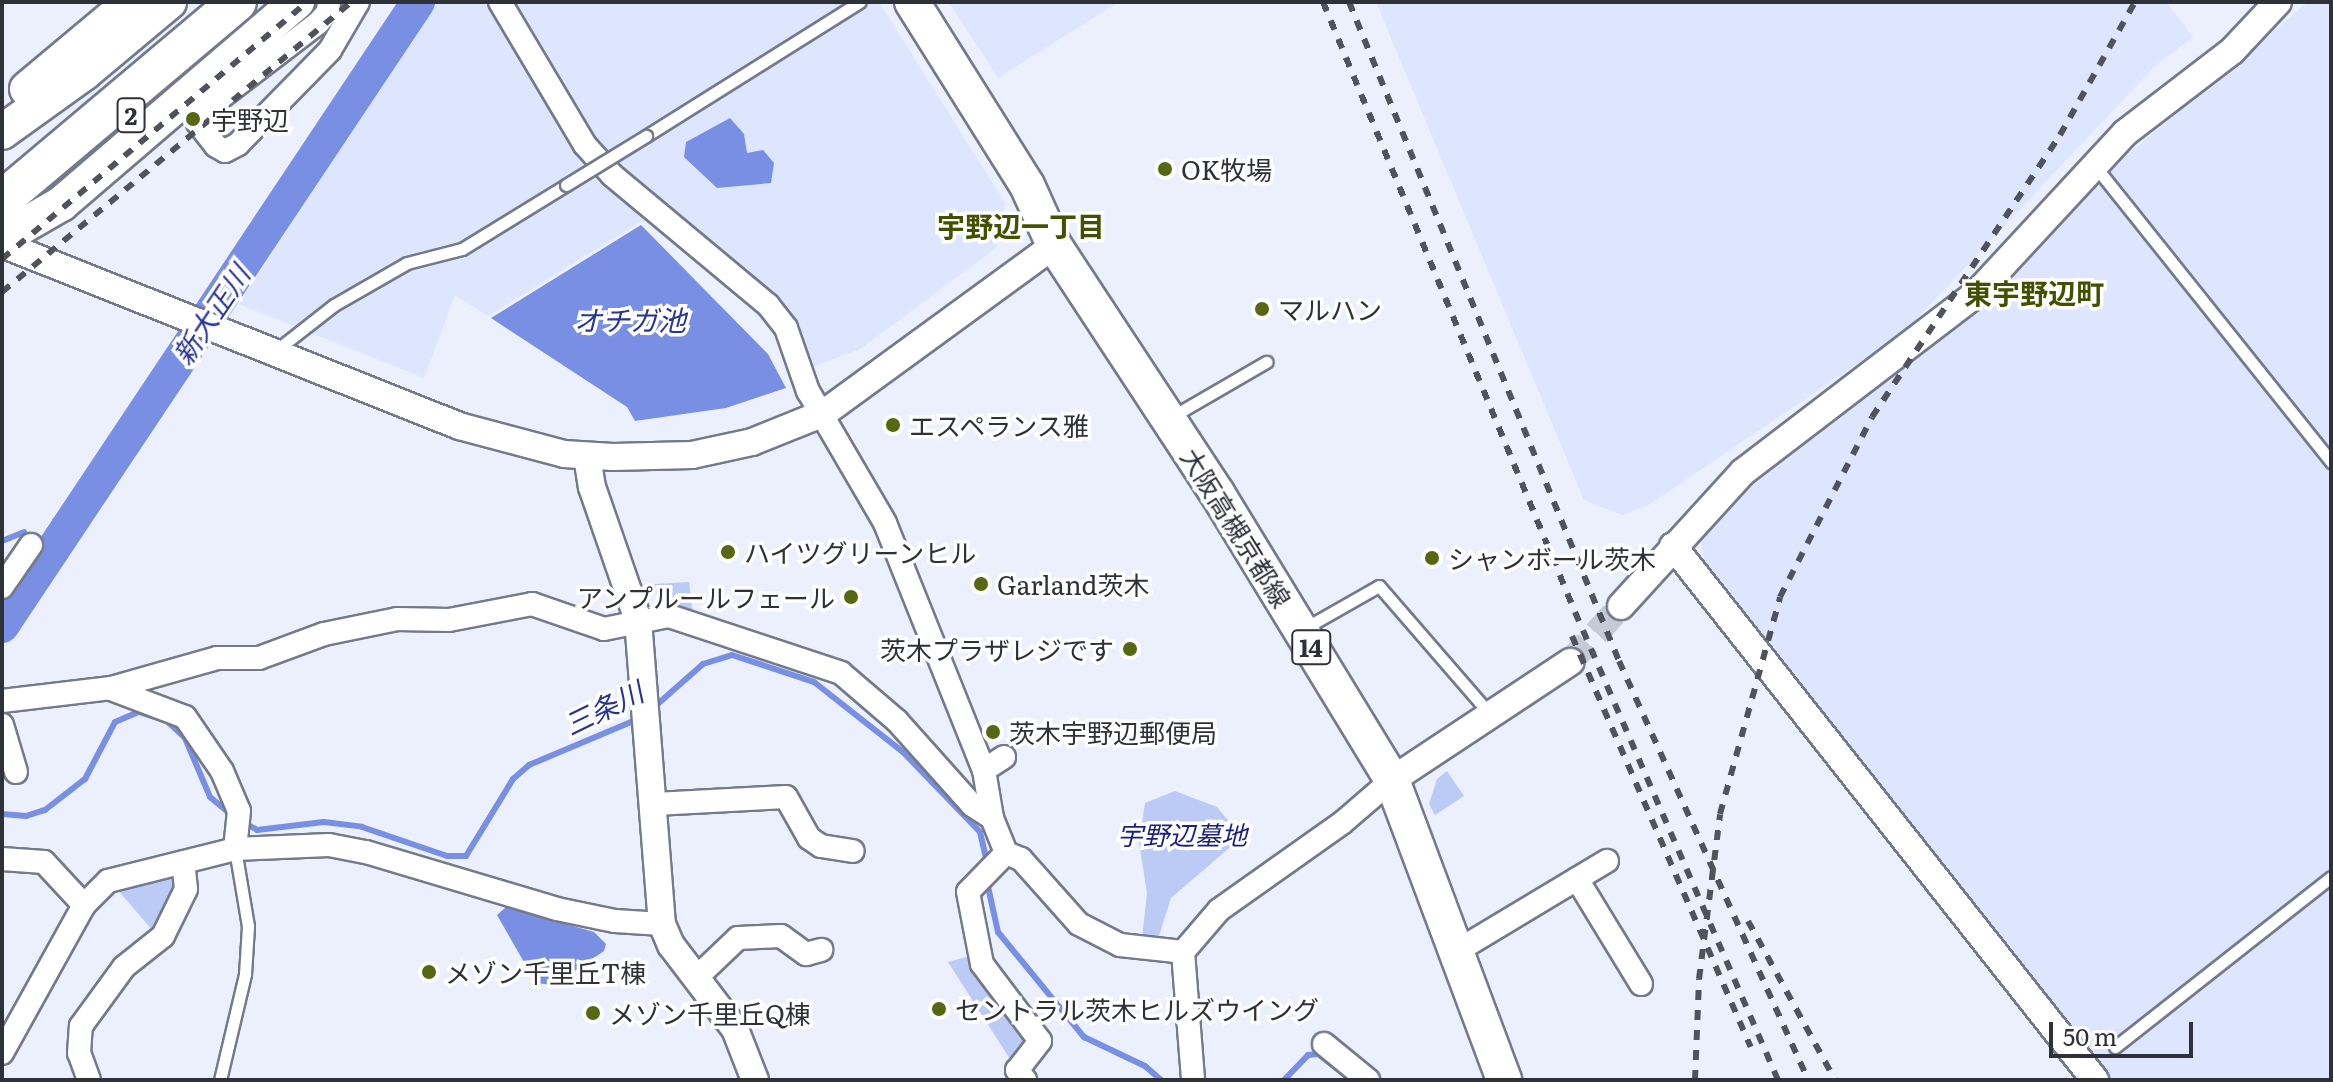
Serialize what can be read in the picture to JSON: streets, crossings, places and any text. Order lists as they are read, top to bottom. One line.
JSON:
{"streets":{"main road":["2","大阪高槻京都線","14"]},"districts":["宇野辺一丁目","東宇野辺町"],"water":["新大正川","オチガ池","三条川"],"parks":["宇野辺墓地"],"places":["宇野辺","OK牧場","マルハン","エスペランス雅","ハイツグリーンヒル","シャンボール茨木","Garland茨木","アンプルールフェール","茨木プラザレジです","茨木宇野辺郵便局","メゾン千里丘T棟","セントラル茨木ヒルズウイング","メゾン千里丘Q棟"],"scale_bar":"50 m"}
